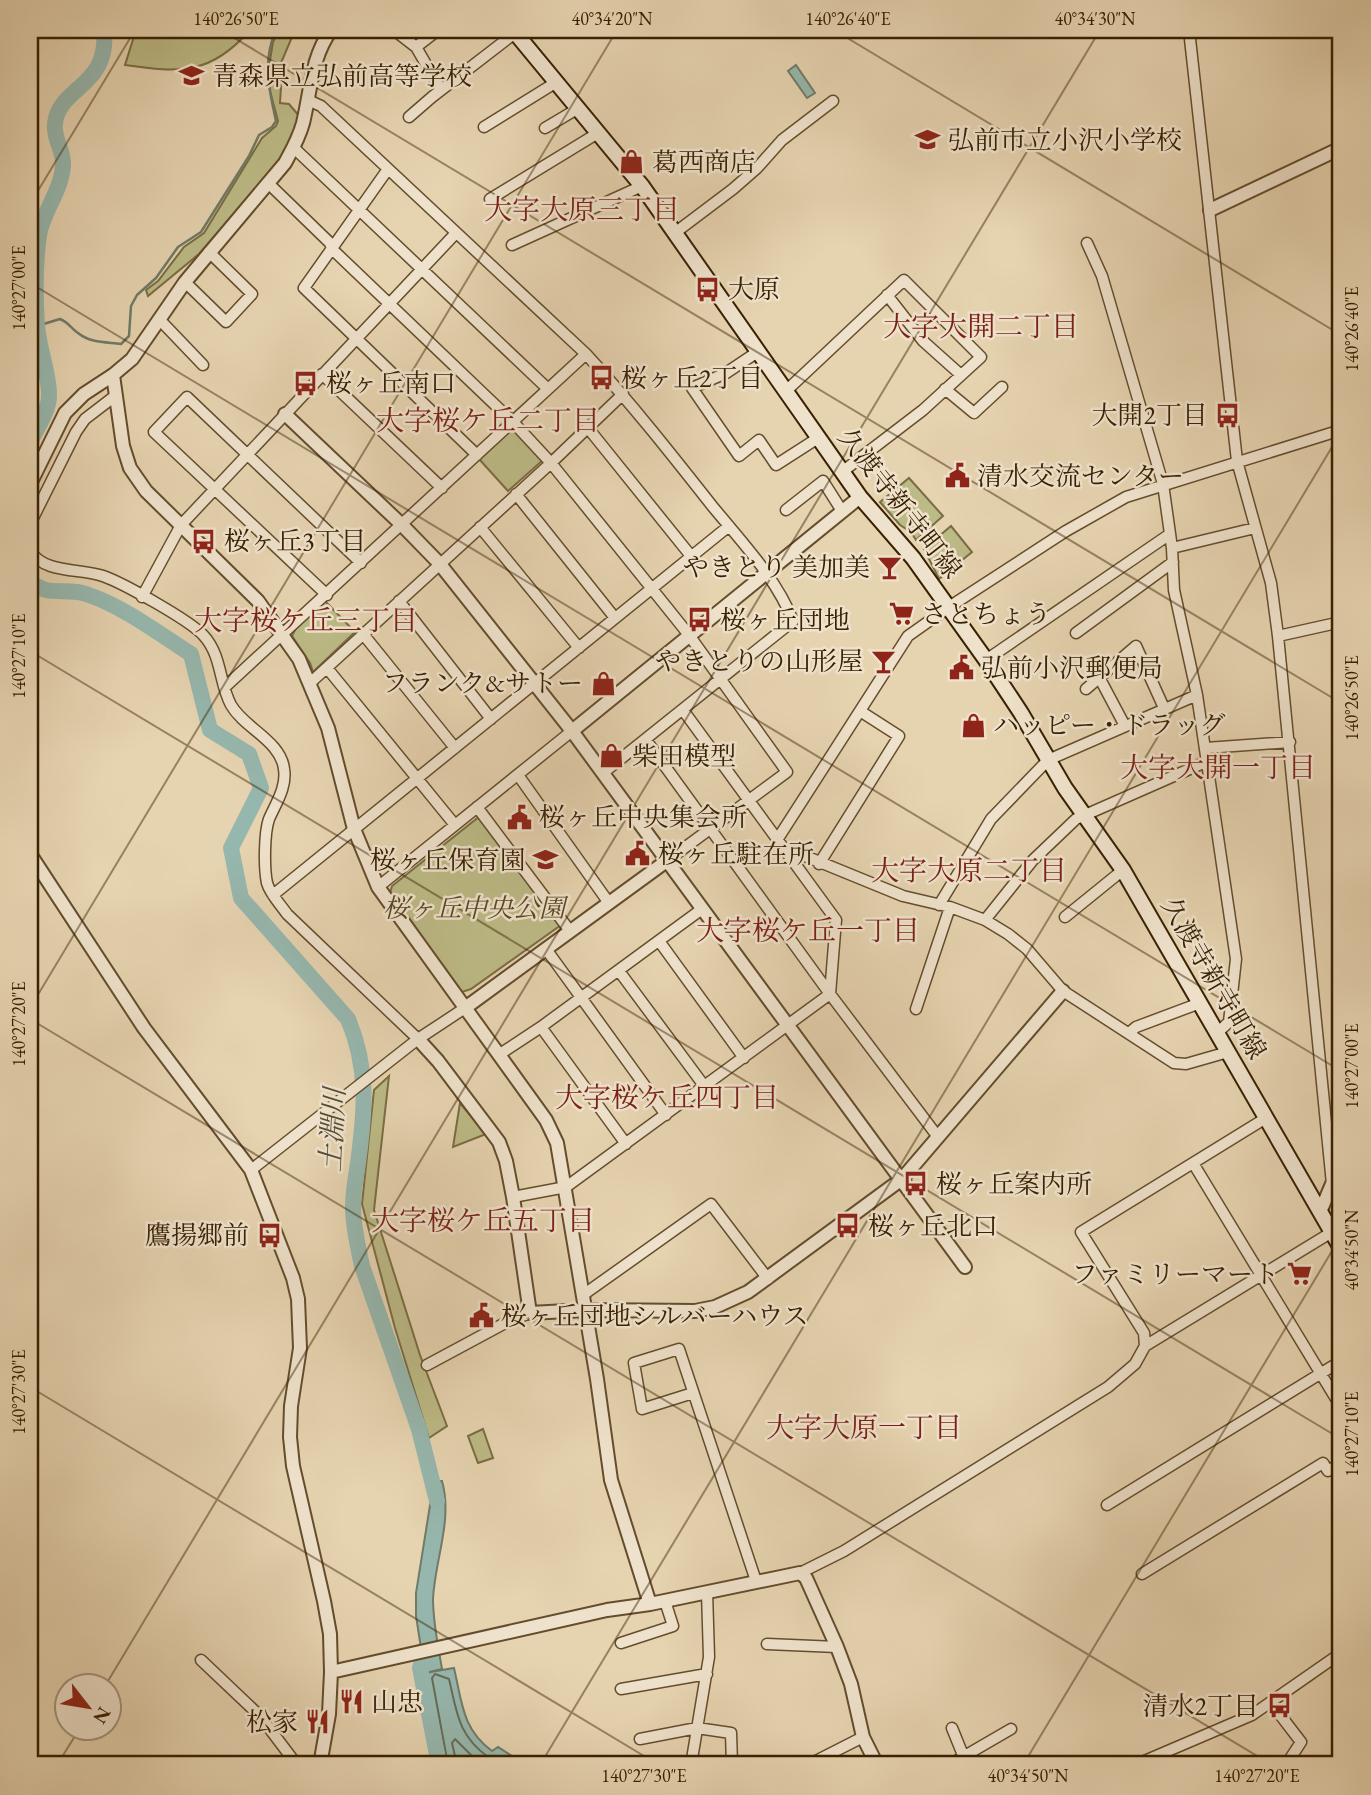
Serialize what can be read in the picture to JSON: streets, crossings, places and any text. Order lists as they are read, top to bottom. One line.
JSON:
{"streets":{"main road":["久渡寺新寺町線"]},"districts":["大字大原三丁目","大字大開二丁目","大字桜ケ丘二丁目","大字桜ケ丘三丁目","大字大開一丁目","大字大原二丁目","大字桜ケ丘一丁目","大字桜ケ丘四丁目","大字桜ケ丘五丁目","大字大原一丁目"],"water":["土淵川"],"parks":["桜ヶ丘中央公園"],"places":{"school or university":["青森県立弘前高等学校","弘前市立小沢小学校","桜ヶ丘保育園"],"shop":["葛西商店","フランク&サトー","ハッピー・ドラッグ","柴田模型"],"bus stop":["大原","桜ヶ丘2丁目","桜ヶ丘南口","大開2丁目","桜ヶ丘3丁目","桜ヶ丘団地","桜ヶ丘案内所","桜ヶ丘北口","鷹揚郷前","清水2丁目"],"public building":["清水交流センター","弘前小沢郵便局","桜ヶ丘中央集会所","桜ヶ丘駐在所","桜ヶ丘団地シルバーハウス"],"bar":["やきとり 美加美","やきとりの山形屋"],"supermarket":["さとちょう","ファミリーマート"],"restaurant":["山忠","松家"]},"north":"bottom right","coordinates":["140°26'50\"E","40°34'20\"N","140°26'40\"E","40°34'30\"N","140°27'00\"E","140°27'10\"E","140°27'20\"E","40°34'50\"N","140°27'30\"E"]}
